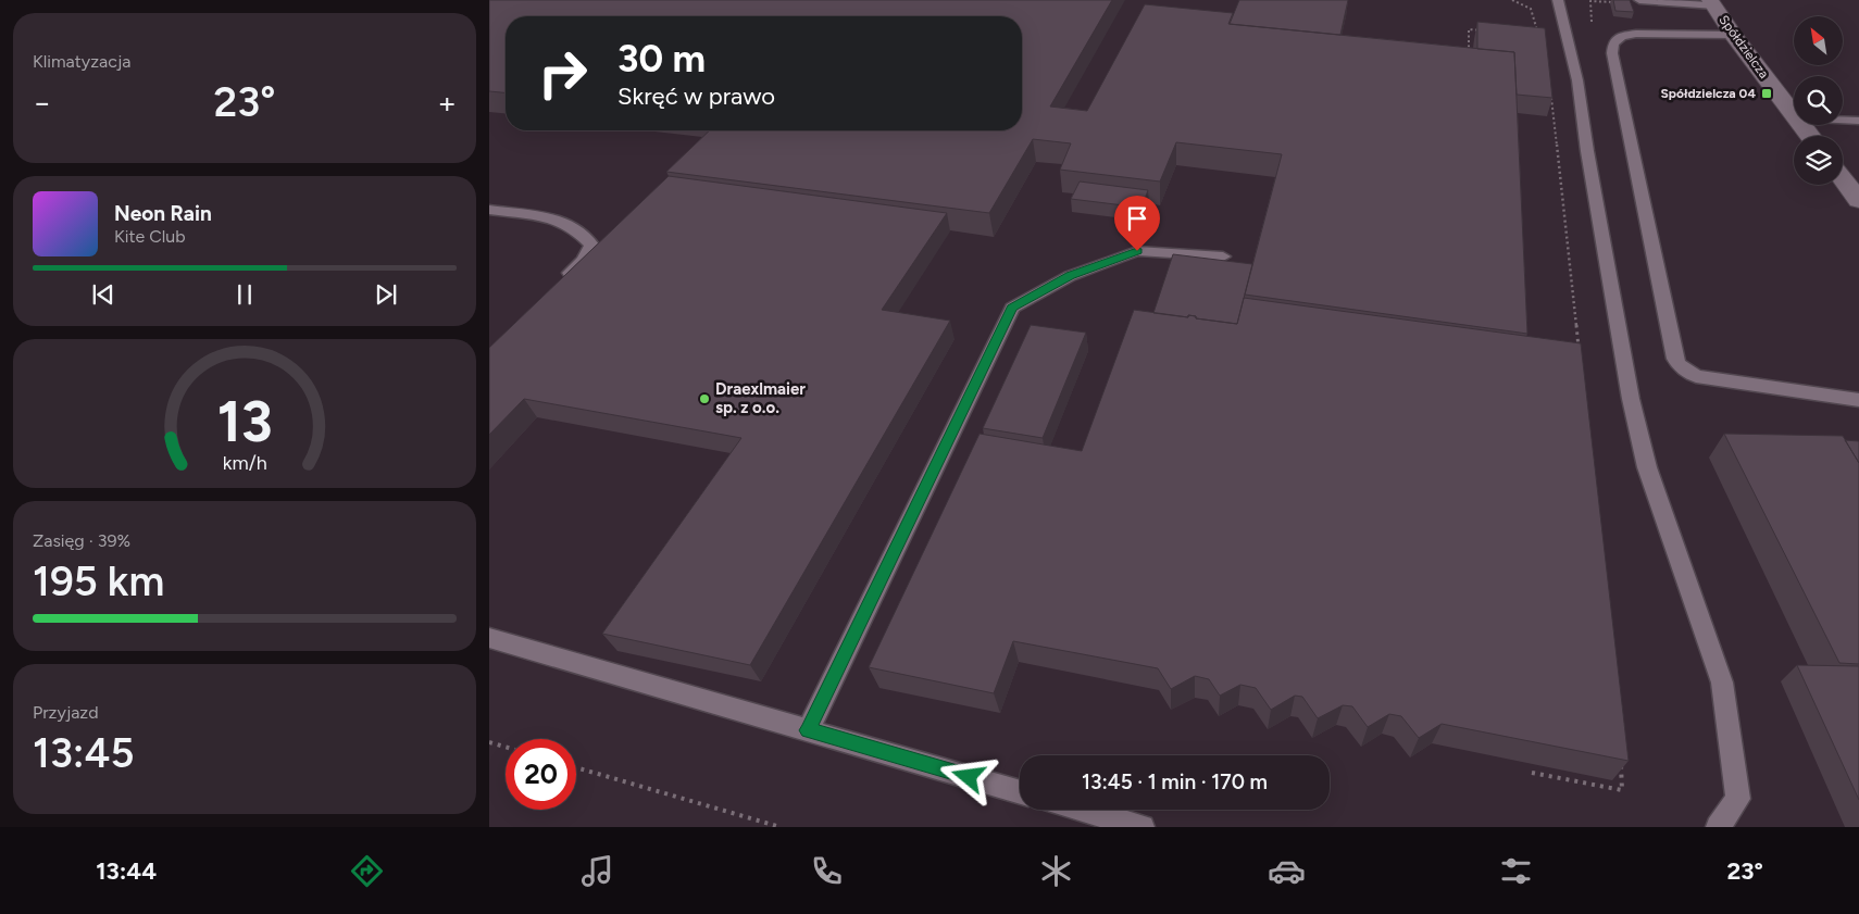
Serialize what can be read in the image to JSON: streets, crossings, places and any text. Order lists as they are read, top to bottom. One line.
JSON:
{"streets":{"street":["Spółdzielcza"]},"places":{"transit":["Spółdzielcza 04"],"other":["Draexlmaier sp. z o.o."]},"north":"top left","page":{"tile":["Klimatyzacja",["Zasięg · 39%","195 km"],["Przyjazd","13:45"]],"turn":["30 m","Skręć w prawo"],"heat":["−","23°","+"],"song":["Neon Rain","Kite Club"],"limit":"20","trip":"13:45 · 1 min · 170 m","tabs":["13:44","23°"],"gauge":["13","km/h"]}}
